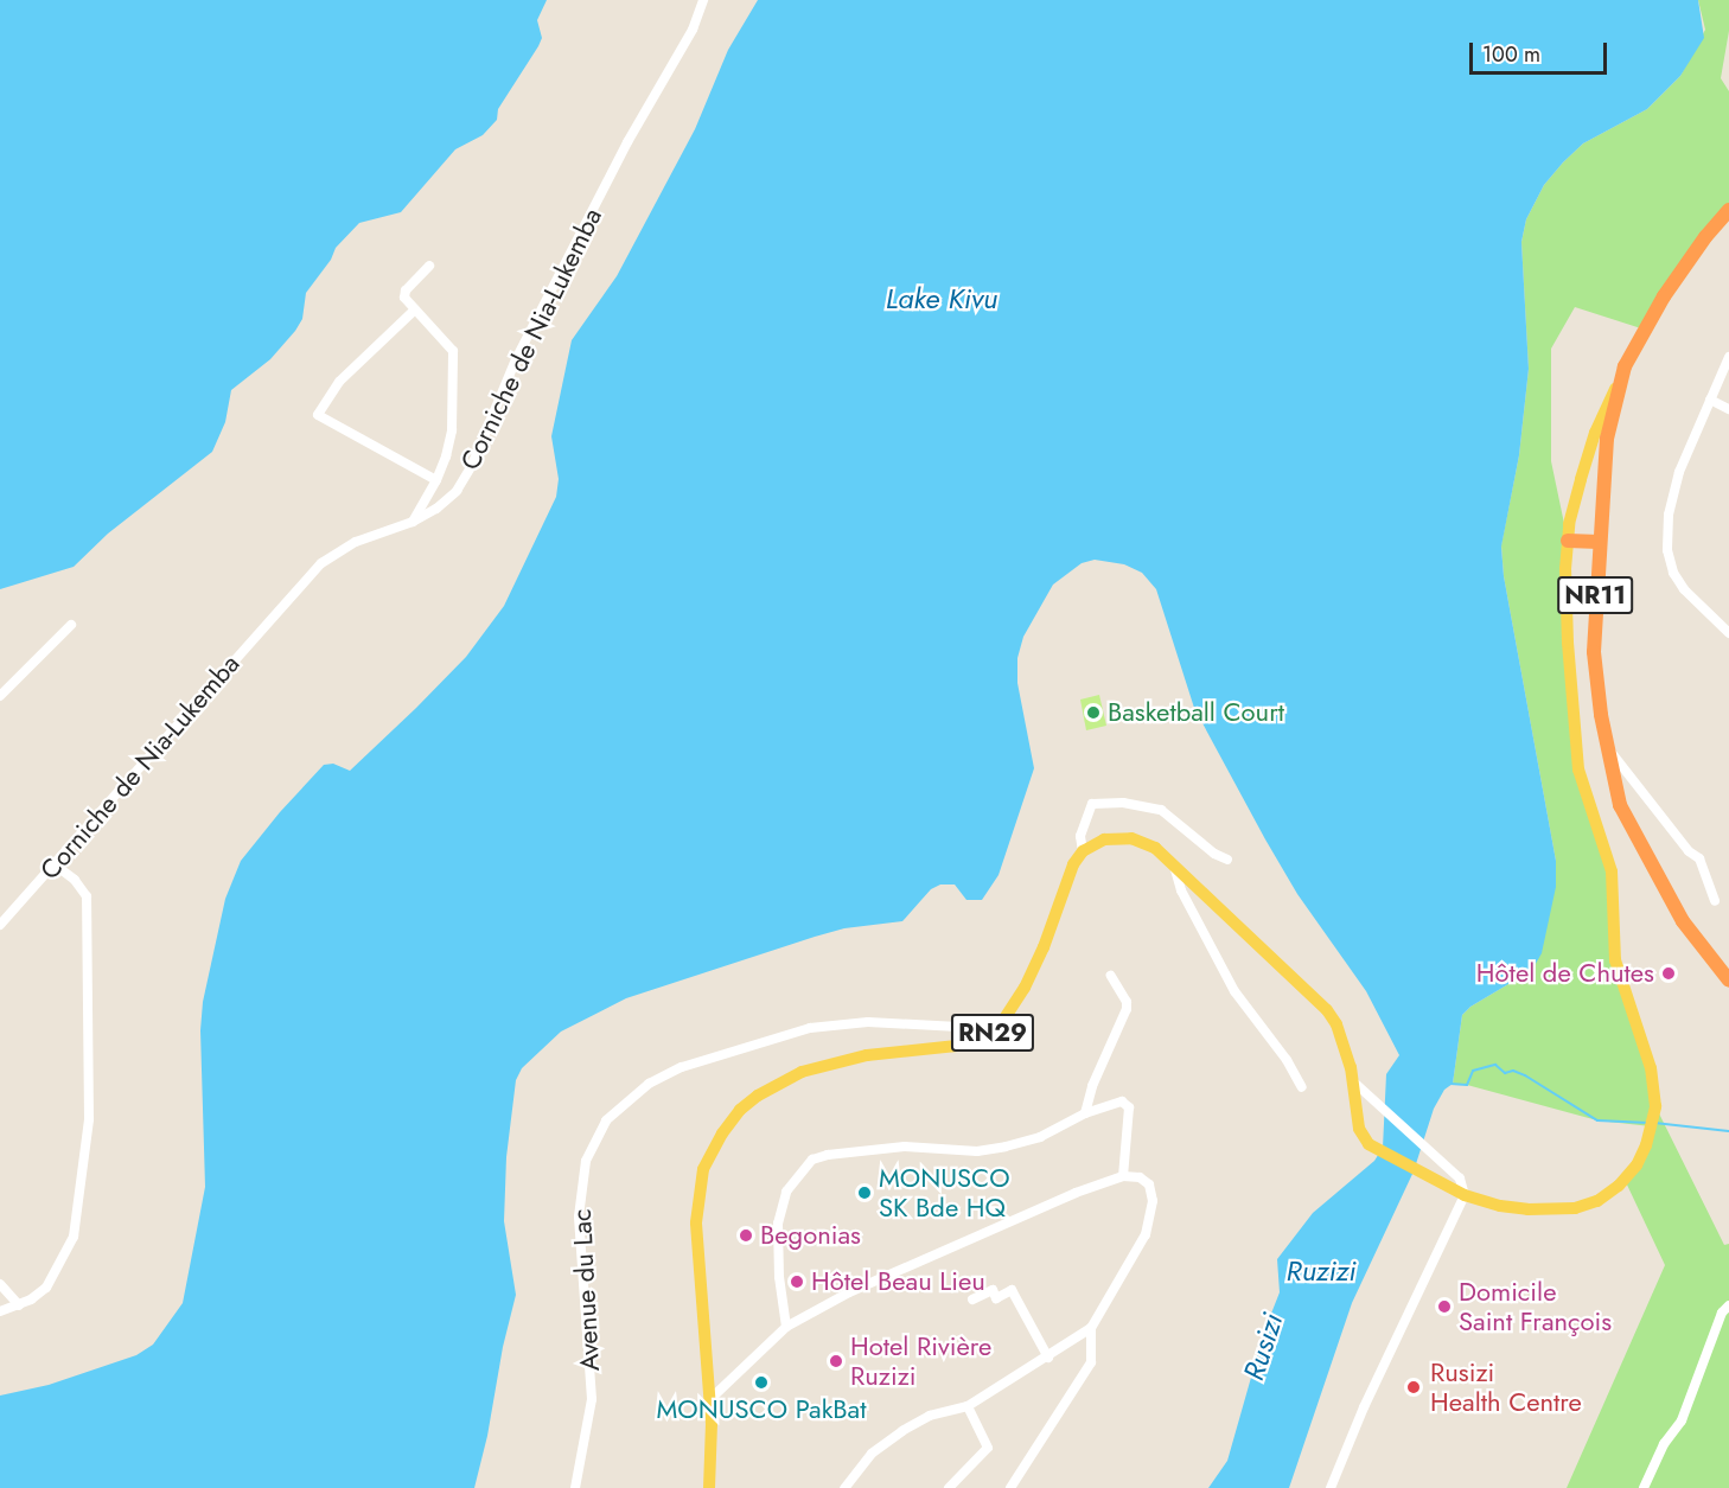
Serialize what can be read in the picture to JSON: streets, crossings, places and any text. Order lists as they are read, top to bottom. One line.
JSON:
{"streets":{"highway":["NR11"],"main road":["RN29"],"street":["Corniche de Nia-Lukemba","Avenue du Lac"]},"crossings":[["RN29","Avenue du Lac"]],"water":["Lake Kivu","Ruzizi","Rusizi"],"places":["Basketball Court","Hôtel de Chutes","MONUSCO SK Bde HQ","Begonias","Hôtel Beau Lieu","Domicile Saint François","Hotel Rivière Ruzizi","MONUSCO PakBat","Rusizi Health Centre"],"scale_bar":"100 m"}
